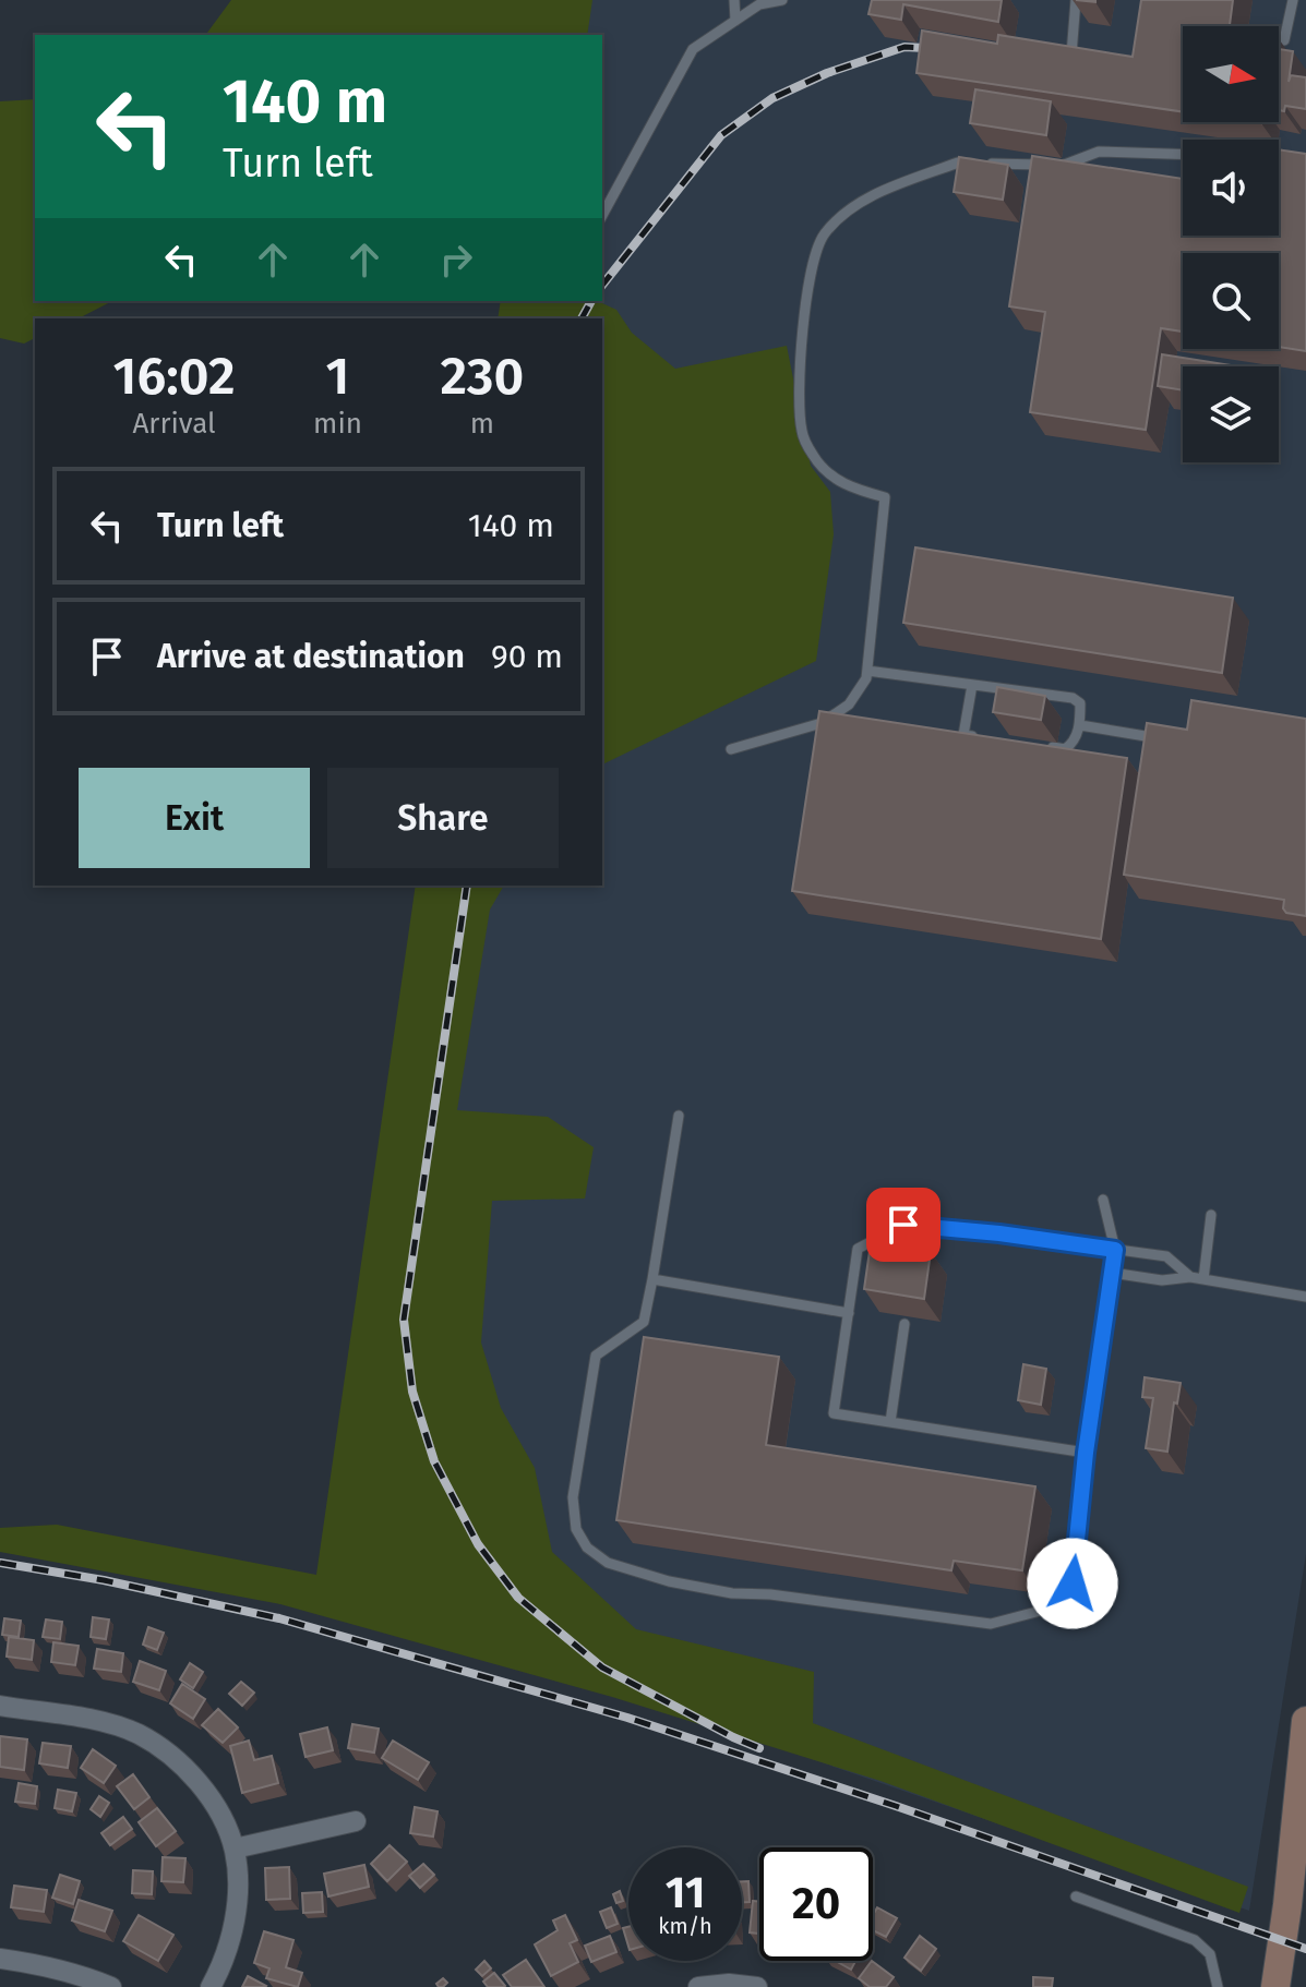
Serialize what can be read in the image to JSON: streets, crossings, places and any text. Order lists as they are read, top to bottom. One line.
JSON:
{"north":"right","page":{"turn":["140 m","Turn left"],"eta":["16:02","Arrival","1","min","230","m"],"list":[{"name":"Turn left","value":"140 m"},{"name":"Arrive at destination","value":"90 m"}],"buttons":["Exit","Share"],"speed":"11 km/h","limit":"20"}}
